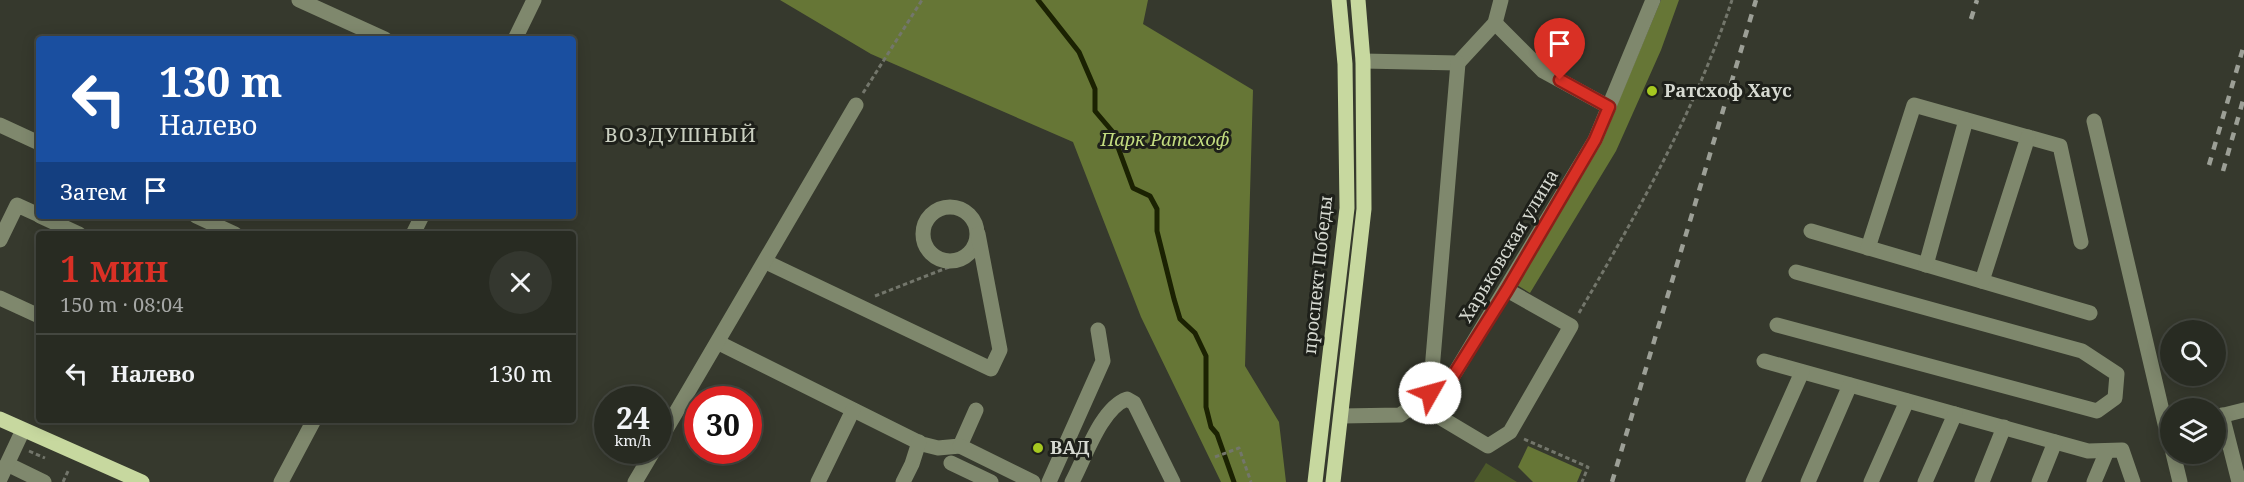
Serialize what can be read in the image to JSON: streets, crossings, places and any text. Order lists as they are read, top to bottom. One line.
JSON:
{"streets":{"main road":["Харьковская улица","проспект Победы"]},"crossings":[["Харьковская улица","проспект Победы"]],"districts":["ВОЗДУШНЫЙ"],"parks":["Парк Ратсхоф"],"places":["Ратсхоф Хаус","ВАД"],"page":{"turn":["130 m","Налево"],"then":"Затем","heading":["1 мин","150 m · 08:04"],"list":[{"name":"Налево","value":"130 m"}],"speed":"24 km/h","limit":"30"}}
